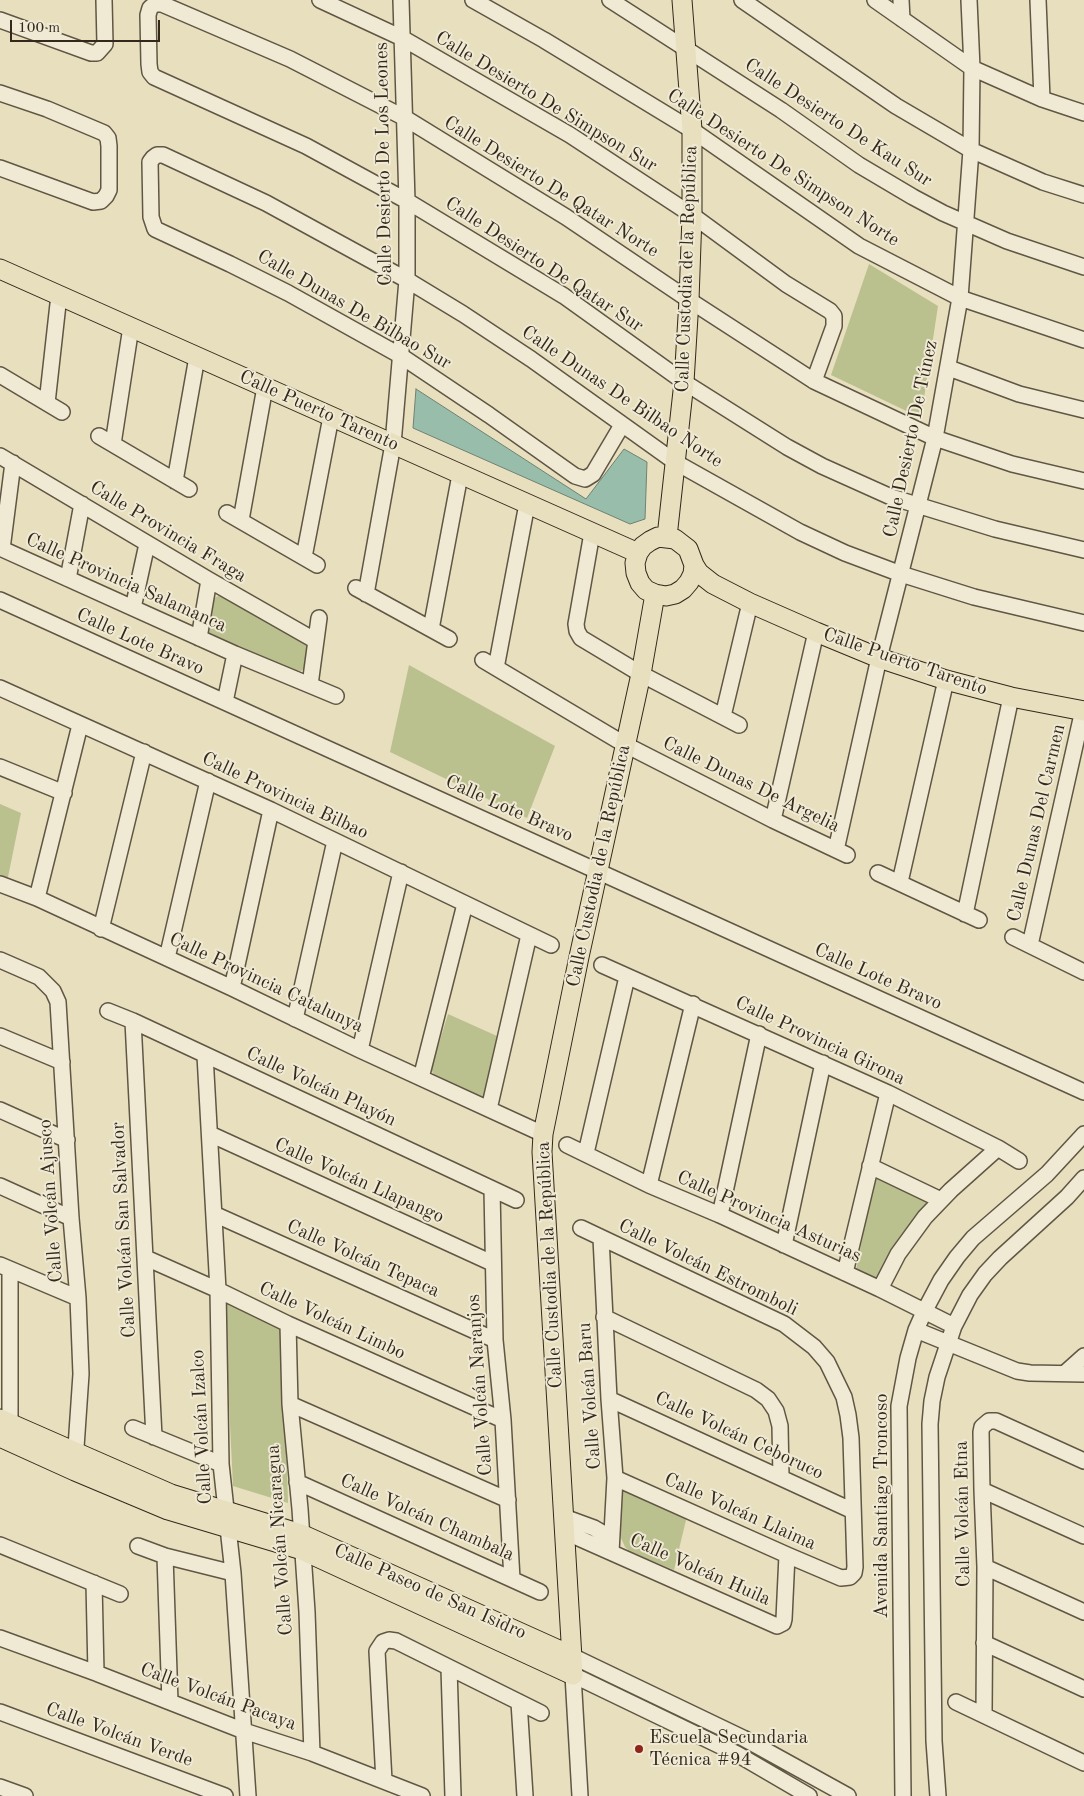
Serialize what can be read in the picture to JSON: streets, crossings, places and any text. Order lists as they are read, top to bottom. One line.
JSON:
{"streets":{"main road":["Calle Custodia de la República","Calle Puerto Tarento","Calle Paseo de San Isidro"],"street":["Calle Desierto De Simpson Sur","Calle Desierto De Kau Sur","Calle Desierto De Los Leones","Calle Desierto De Simpson Norte","Calle Desierto De Qatar Norte","Calle Desierto De Qatar Sur","Calle Dunas De Bilbao Sur","Calle Dunas De Bilbao Norte","Calle Desierto De Túnez","Calle Provincia Fraga","Calle Provincia Salamanca","Calle Lote Bravo","Calle Dunas De Argelia","Calle Provincia Bilbao","Calle Dunas Del Carmen","Calle Provincia Catalunya","Calle Provincia Girona","Calle Volcán Playón","Calle Volcán Llapango","Calle Volcán Ajusco","Calle Provincia Asturias","Calle Volcán San Salvador","Calle Volcán Tepaca","Calle Volcán Estromboli","Calle Volcán Limbo","Calle Volcán Naranjos","Calle Volcán Baru","Calle Volcán Izalco","Calle Volcán Ceboruco","Avenida Santiago Troncoso","Calle Volcán Llaima","Calle Volcán Etna","Calle Volcán Chambala","Calle Volcán Nicaragua","Calle Volcán Huila","Calle Volcán Pacaya","Calle Volcán Verde"]},"crossings":[["Calle Desierto De Simpson Sur","Calle Desierto De Los Leones"],["Calle Desierto De Simpson Sur","Calle Desierto De Qatar Norte"],["Calle Desierto De Simpson Sur","Calle Custodia de la República"],["Calle Desierto De Kau Sur","Calle Custodia de la República"],["Calle Desierto De Kau Sur","Calle Desierto De Túnez"],["Calle Desierto De Los Leones","Calle Desierto De Qatar Norte"],["Calle Desierto De Los Leones","Calle Desierto De Qatar Sur"],["Calle Desierto De Los Leones","Calle Dunas De Bilbao Sur"],["Calle Desierto De Los Leones","Calle Dunas De Bilbao Norte"],["Calle Desierto De Los Leones","Calle Puerto Tarento"],["Calle Desierto De Simpson Norte","Calle Custodia de la República"],["Calle Desierto De Simpson Norte","Calle Desierto De Túnez"],["Calle Desierto De Qatar Norte","Calle Desierto De Qatar Sur"],["Calle Desierto De Qatar Norte","Calle Custodia de la República"],["Calle Desierto De Qatar Norte","Calle Desierto De Túnez"],["Calle Desierto De Qatar Sur","Calle Custodia de la República"],["Calle Desierto De Qatar Sur","Calle Desierto De Túnez"],["Calle Custodia de la República","Calle Dunas De Bilbao Norte"],["Calle Custodia de la República","Calle Puerto Tarento"],["Calle Custodia de la República","Calle Lote Bravo"],["Calle Custodia de la República","Calle Dunas De Argelia"],["Calle Custodia de la República","Calle Provincia Catalunya"],["Calle Custodia de la República","Calle Volcán Huila"],["Calle Custodia de la República","Calle Paseo de San Isidro"],["Calle Dunas De Bilbao Sur","Calle Dunas De Bilbao Norte"],["Calle Dunas De Bilbao Norte","Calle Desierto De Túnez"],["Calle Puerto Tarento","Calle Desierto De Túnez"],["Calle Puerto Tarento","Calle Dunas Del Carmen"],["Calle Desierto De Túnez","Calle Dunas De Argelia"],["Calle Provincia Salamanca","Calle Lote Bravo"],["Calle Volcán Playón","Calle Volcán San Salvador"],["Calle Volcán Playón","Calle Volcán Naranjos"],["Calle Volcán Playón","Calle Volcán Izalco"],["Calle Volcán Llapango","Calle Volcán Naranjos"],["Calle Volcán Llapango","Calle Volcán Izalco"],["Calle Volcán Ajusco","Calle Paseo de San Isidro"],["Calle Provincia Asturias","Avenida Santiago Troncoso"],["Calle Volcán San Salvador","Calle Volcán Limbo"],["Calle Volcán Tepaca","Calle Volcán Naranjos"],["Calle Volcán Tepaca","Calle Volcán Izalco"],["Calle Volcán Estromboli","Calle Volcán Baru"],["Calle Volcán Estromboli","Calle Volcán Ceboruco"],["Calle Volcán Estromboli","Calle Volcán Llaima"],["Calle Volcán Limbo","Calle Volcán Naranjos"],["Calle Volcán Limbo","Calle Volcán Izalco"],["Calle Volcán Limbo","Calle Volcán Nicaragua"],["Calle Volcán Naranjos","Calle Volcán Chambala"],["Calle Volcán Baru","Calle Volcán Ceboruco"],["Calle Volcán Baru","Calle Volcán Llaima"],["Calle Volcán Baru","Calle Volcán Huila"],["Calle Volcán Izalco","Calle Paseo de San Isidro"],["Calle Volcán Izalco","Calle Volcán Pacaya"],["Calle Volcán Llaima","Calle Volcán Huila"],["Calle Volcán Chambala","Calle Volcán Nicaragua"],["Calle Volcán Nicaragua","Calle Paseo de San Isidro"],["Calle Volcán Nicaragua","Calle Volcán Pacaya"]],"places":["Escuela Secundaria Técnica #94"],"scale_bar":"100 m"}
